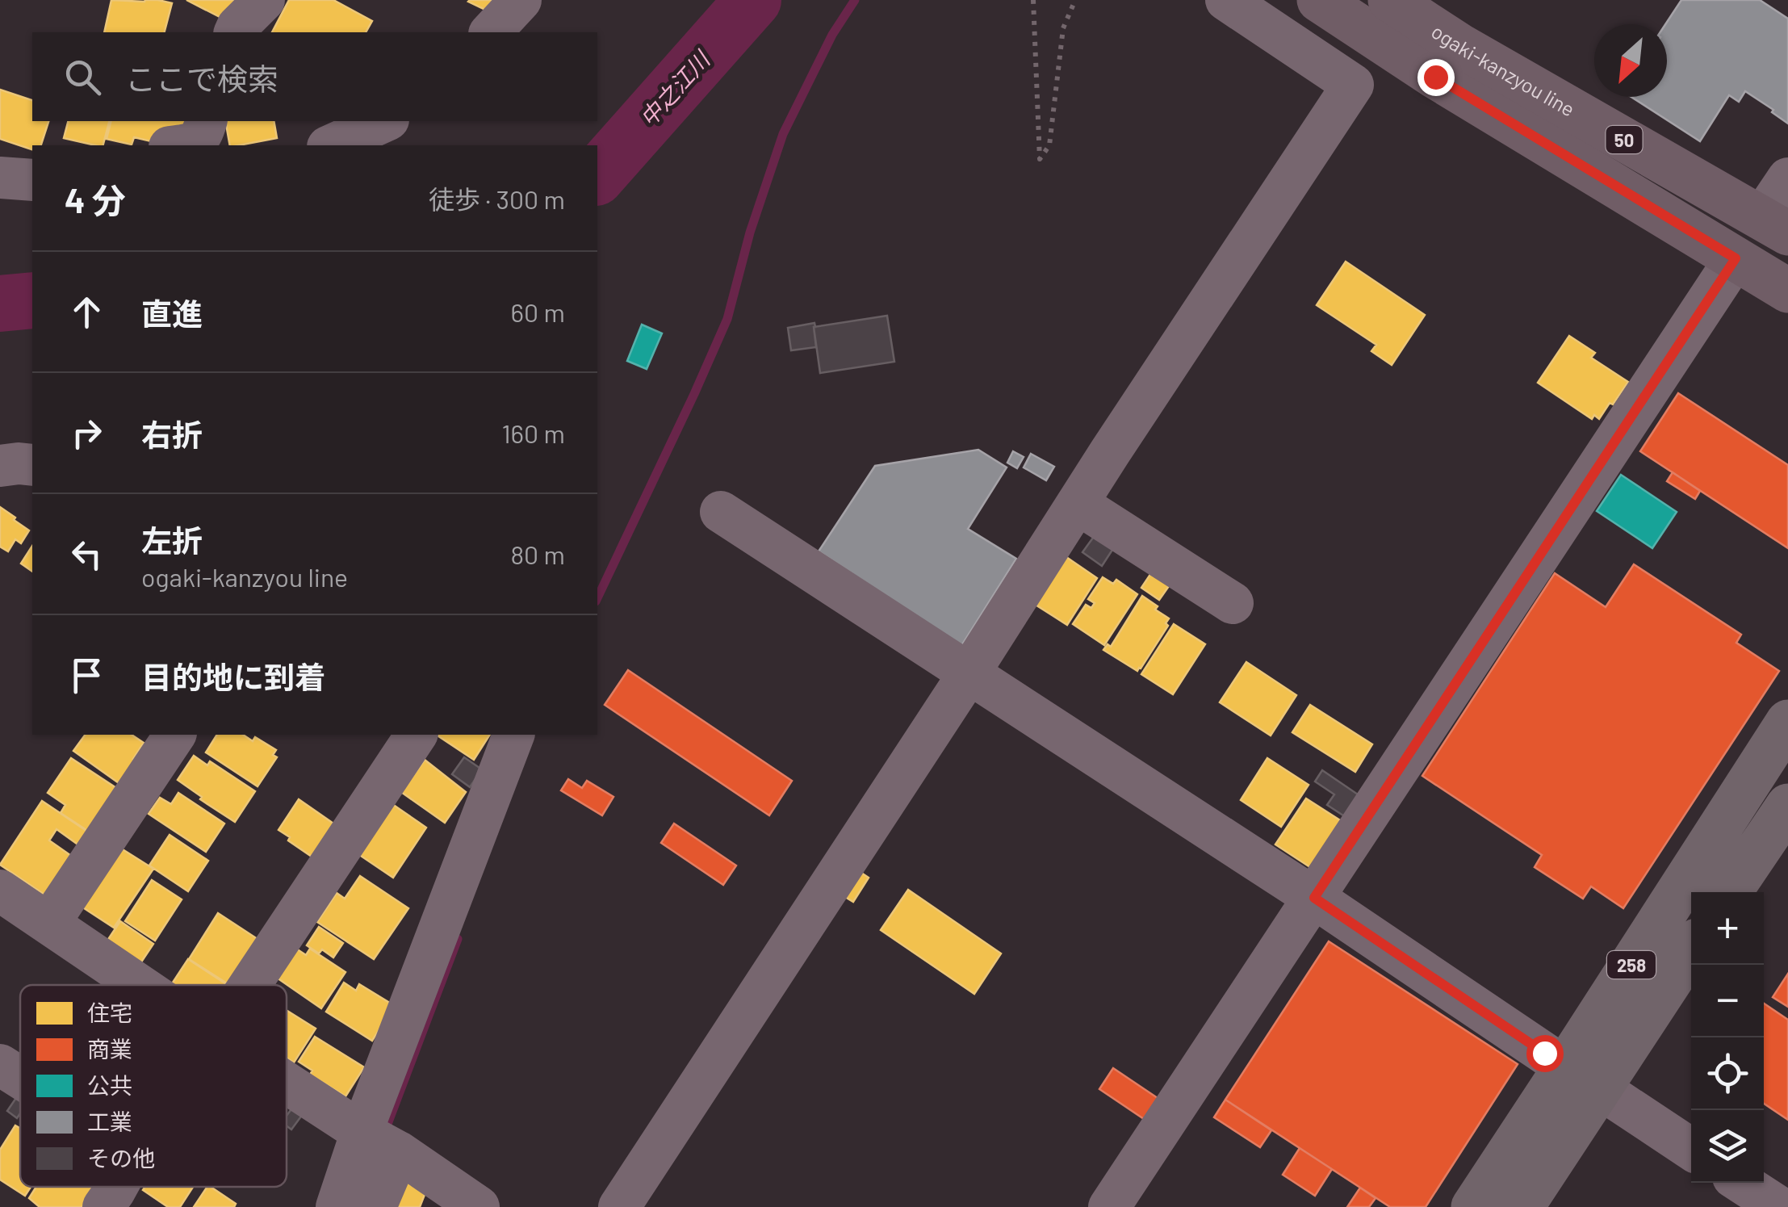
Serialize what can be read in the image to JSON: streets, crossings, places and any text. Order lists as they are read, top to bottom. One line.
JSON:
{"streets":{"highway":["258"],"main road":["ogaki-kanzyou line","50"]},"water":["中之江川"],"legend":["住宅","商業","公共","工業","その他"],"north":"bottom left","page":{"search":"ここで検索","heading":["4 分","徒歩 · 300 m"],"list":[["直進","60 m"],["右折","160 m"],["左折","ogaki-kanzyou line","80 m"],"目的地に到着"],"map_buttons":["+","−"]}}
